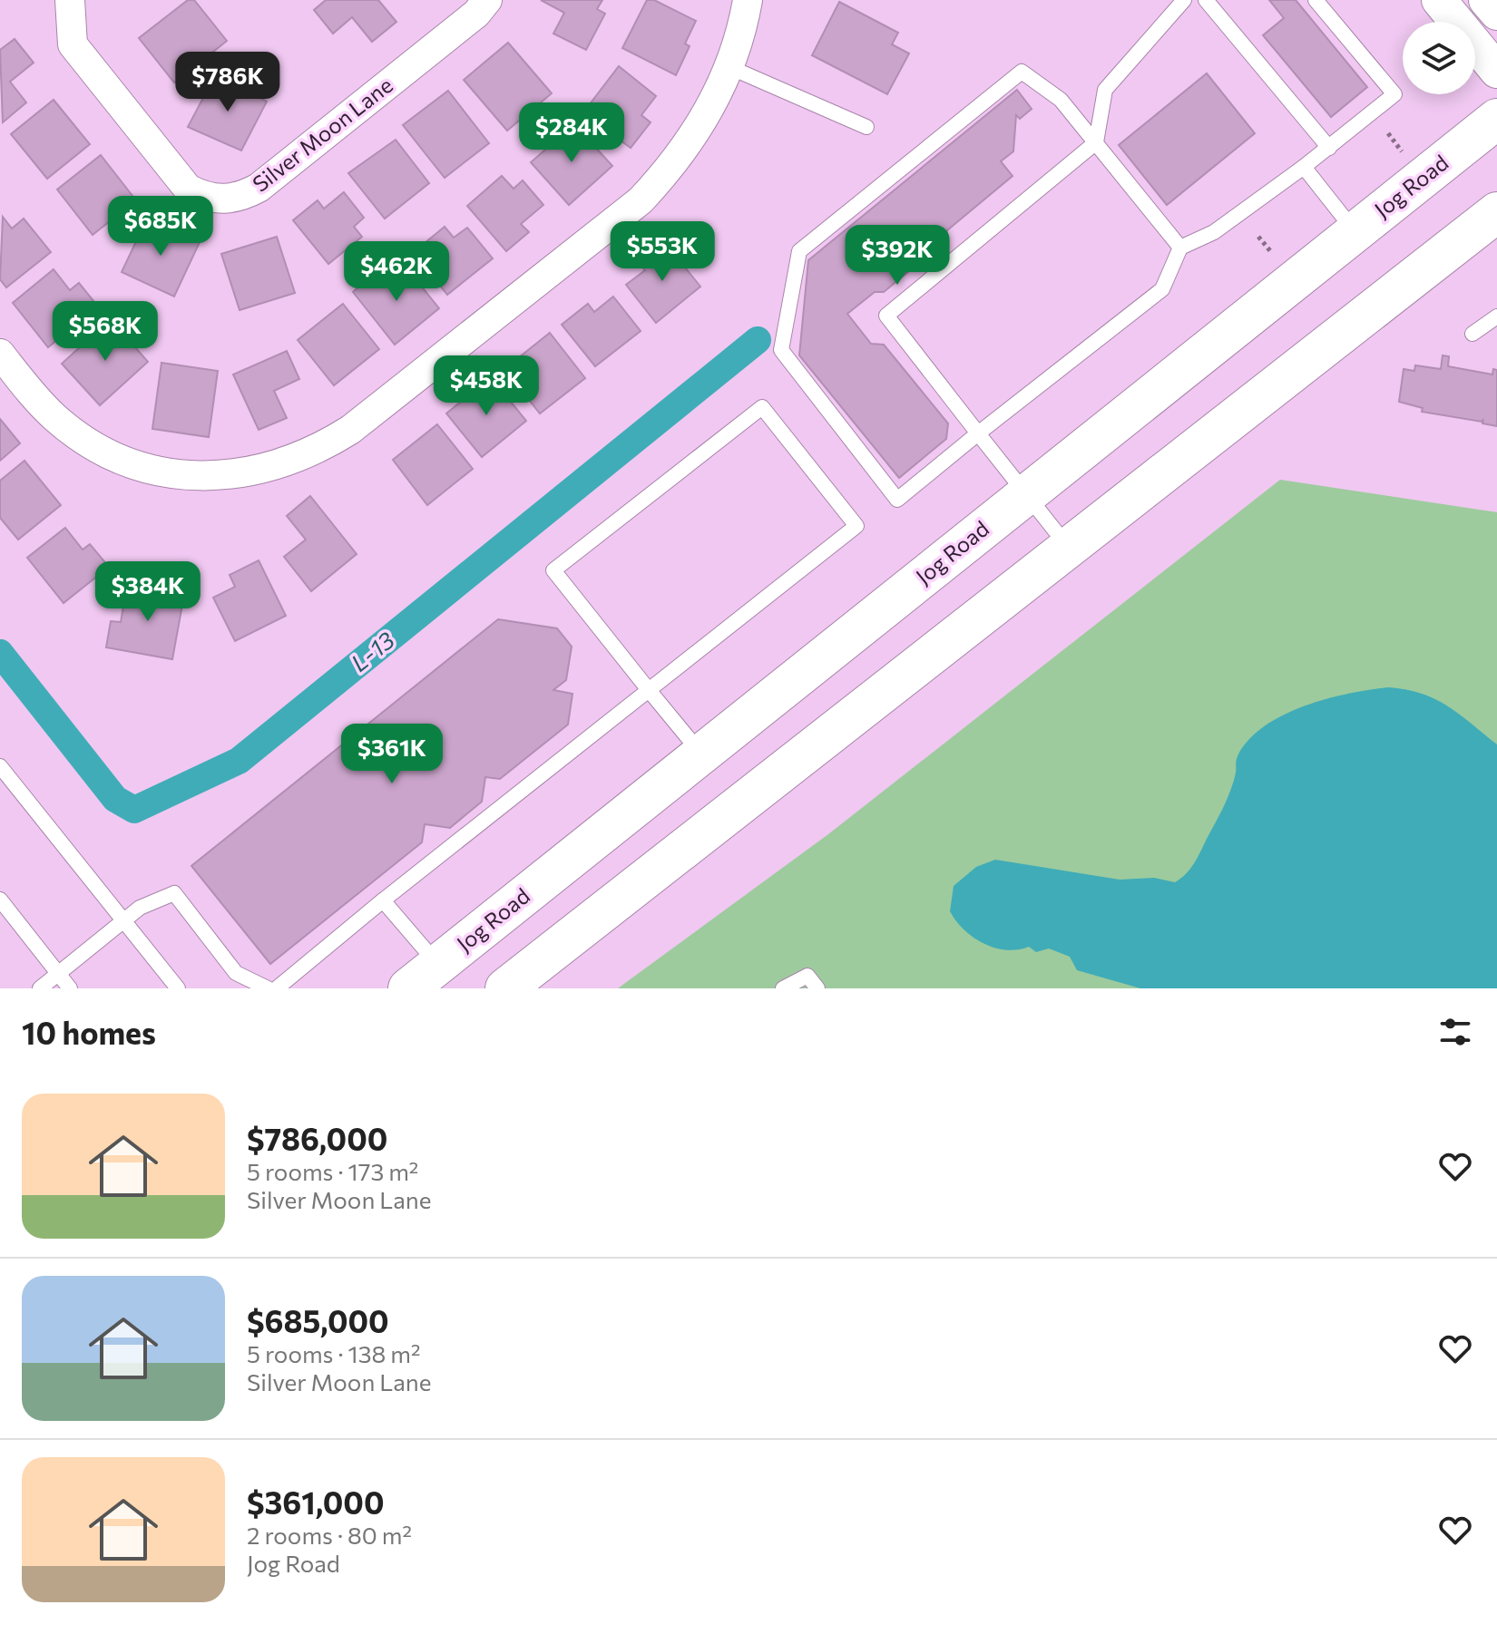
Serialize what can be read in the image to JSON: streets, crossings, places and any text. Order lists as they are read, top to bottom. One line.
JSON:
{"streets":{"main road":["Jog Road"],"street":["Silver Moon Lane"]},"water":["L-13"],"page":{"price":["$786K","$284K","$685K","$553K","$392K","$462K","$568K","$458K","$384K","$361K"],"heading":"10 homes","list":[{"name":"$786,000","note":"5 rooms · 173 m² · Silver Moon Lane"},{"name":"$685,000","note":"5 rooms · 138 m² · Silver Moon Lane"},{"name":"$361,000","note":"2 rooms · 80 m² · Jog Road"}]}}
